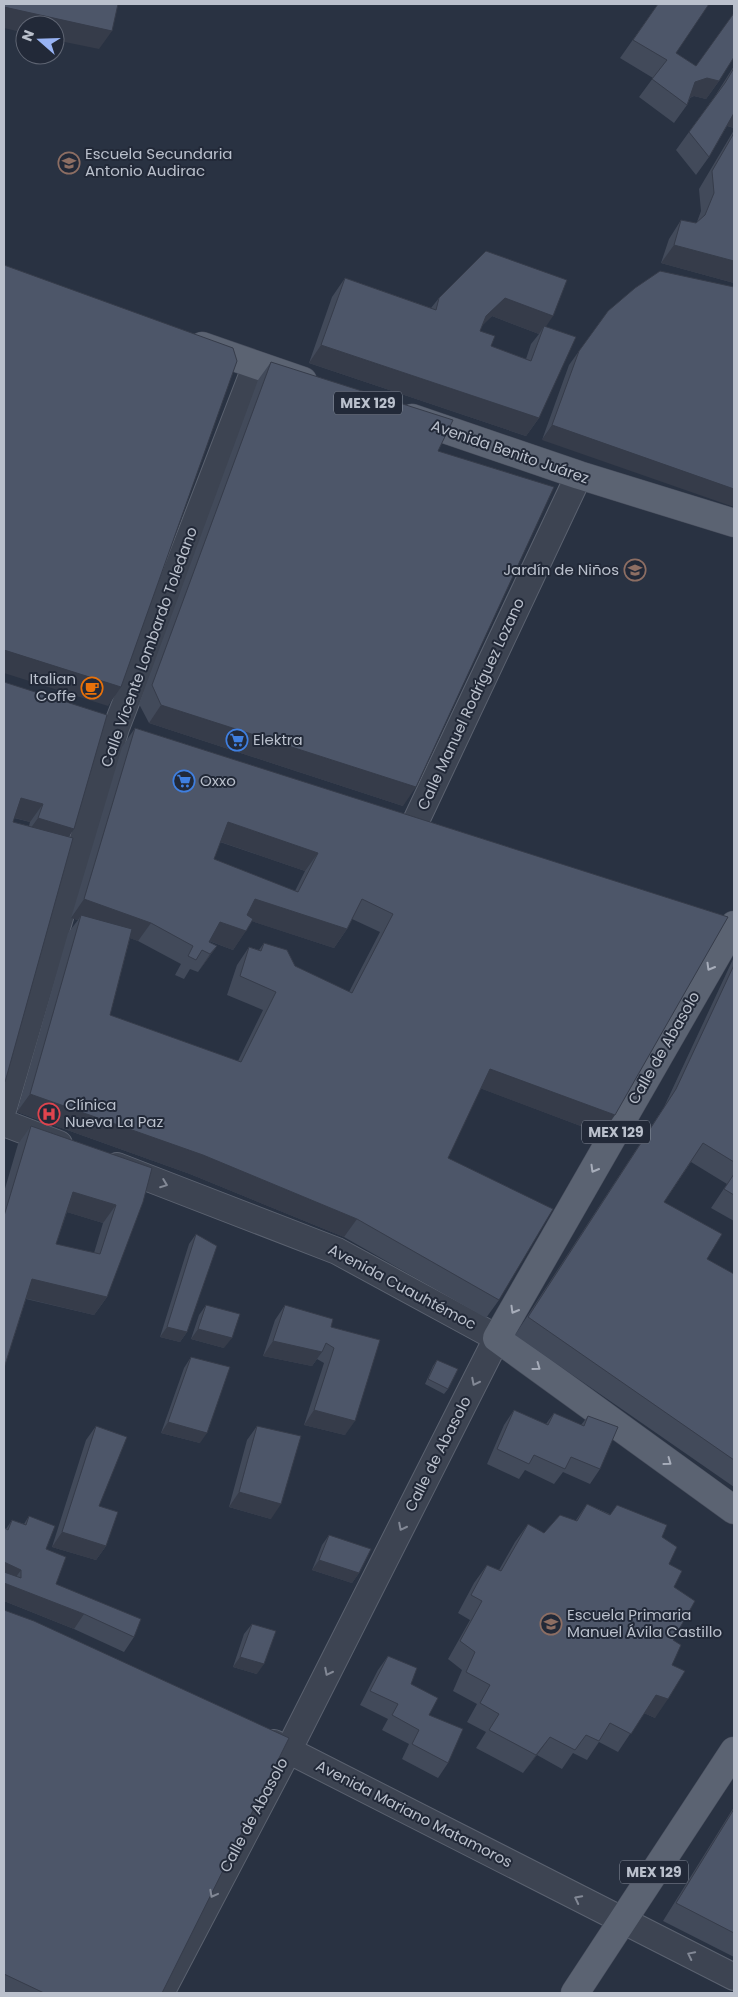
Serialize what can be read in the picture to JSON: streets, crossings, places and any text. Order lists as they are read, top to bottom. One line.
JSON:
{"streets":{"main road":["MEX 129","Avenida Benito Juárez","Calle de Abasolo","Avenida Cuauhtémoc"],"street":["Calle Vicente Lombardo Toledano","Calle Manuel Rodríguez Lozano","Avenida Mariano Matamoros"]},"crossings":[["MEX 129","Calle Vicente Lombardo Toledano"],["MEX 129","Avenida Mariano Matamoros"],["Avenida Benito Juárez","Calle Manuel Rodríguez Lozano"],["Calle de Abasolo","Avenida Cuauhtémoc"],["Calle de Abasolo","Avenida Mariano Matamoros"]],"one_way":["Calle de Abasolo","Avenida Cuauhtémoc","Avenida Mariano Matamoros"],"places":{"school or university":["Escuela Secundaria Antonio Audirac","Jardín de Niños","Escuela Primaria Manuel Ávila Castillo"],"cafe":["Italian Coffe"],"supermarket":["Elektra","Oxxo"],"hospital":["Clínica Nueva La Paz"]},"north":"left"}
